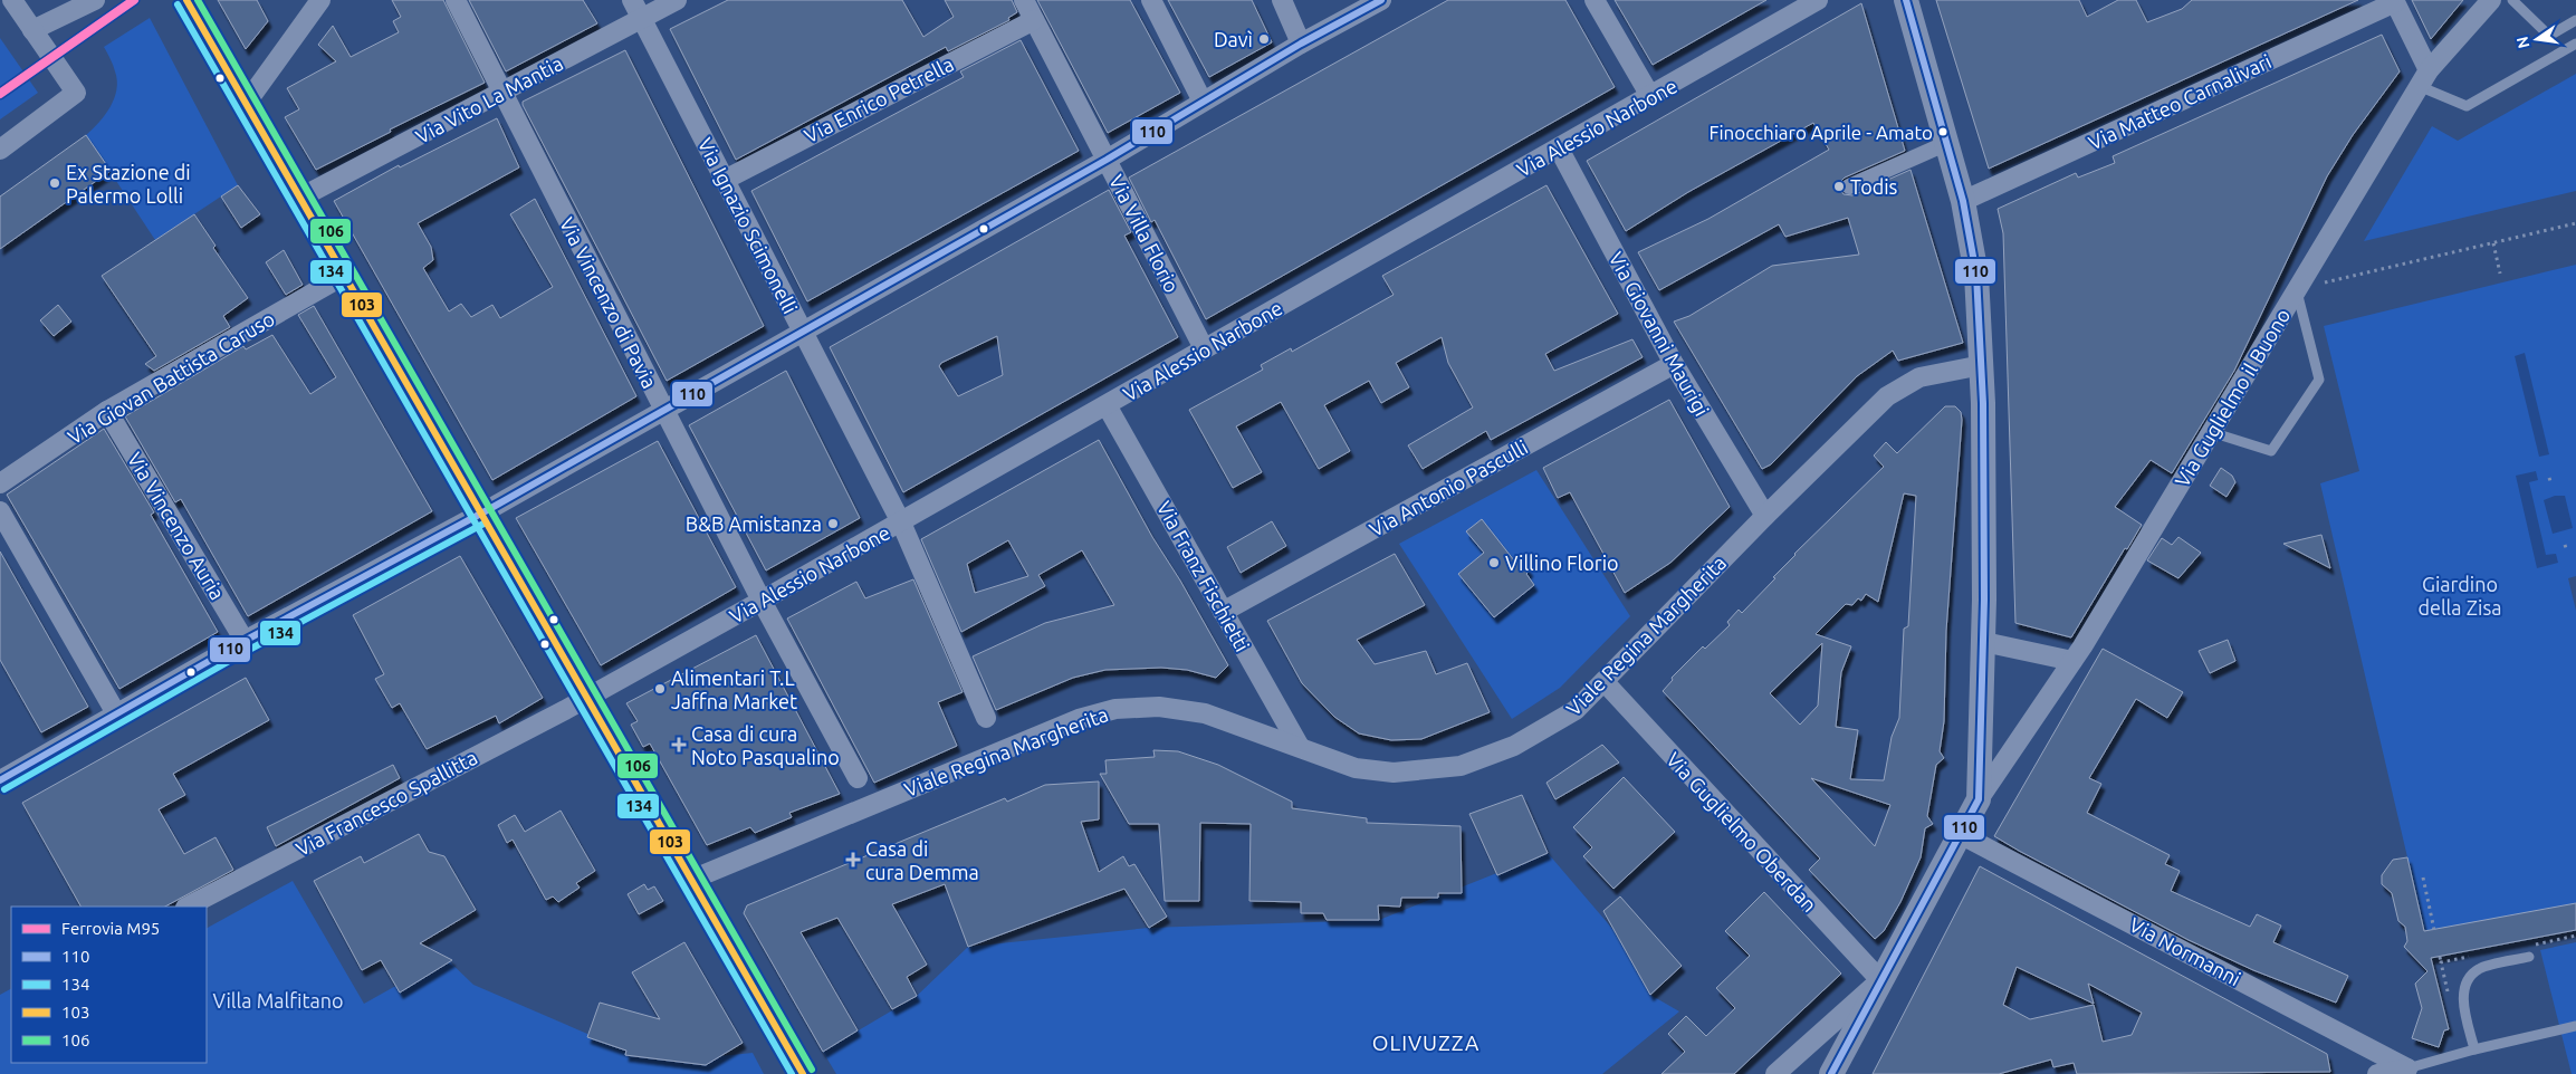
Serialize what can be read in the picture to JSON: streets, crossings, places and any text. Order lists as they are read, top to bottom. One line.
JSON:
{"streets":{"street":["Via Vito La Mantia","Via Enrico Petrella","Via Matteo Carnalivari","Via Alessio Narbone","Via Ignazio Scimonelli","Via Villa Florio","Via Vincenzo di Pavia","Via Giovanni Maurigi","Via Giovan Battista Caruso","Via Guglielmo il Buono","Via Antonio Pasculli","Via Vincenzo Auria","Via Franz Fischietti","Viale Regina Margherita","Via Francesco Spallitta","Via Guglielmo Oberdan","Via Normanni"]},"crossings":[["Via Vito La Mantia","Via Ignazio Scimonelli"],["Via Vito La Mantia","Via Vincenzo di Pavia"],["Via Enrico Petrella","Via Ignazio Scimonelli"],["Via Enrico Petrella","Via Villa Florio"],["Via Alessio Narbone","Via Ignazio Scimonelli"],["Via Alessio Narbone","Via Villa Florio"],["Via Alessio Narbone","Via Vincenzo di Pavia"],["Via Alessio Narbone","Via Giovanni Maurigi"],["Via Alessio Narbone","Via Franz Fischietti"],["Via Alessio Narbone","Via Francesco Spallitta"],["Via Giovanni Maurigi","Via Antonio Pasculli"],["Via Giovanni Maurigi","Viale Regina Margherita"],["Via Giovan Battista Caruso","Via Vincenzo Auria"],["Via Antonio Pasculli","Via Franz Fischietti"],["Via Franz Fischietti","Viale Regina Margherita"],["Viale Regina Margherita","Via Guglielmo Oberdan"]],"districts":["OLIVUZZA"],"parks":["Giardino della Zisa","Villa Malfitano"],"places":{"other":["Davì","Finocchiaro Aprile - Amato","Ex Stazione di Palermo Lolli","Todis","B&B Amistanza","Villino Florio","Alimentari T.L Jaffna Market"],"health":["Casa di cura Noto Pasqualino","Casa di cura Demma"]},"lines":["rail line M95","transit line 110","transit line 103","transit line 106","transit line 134"],"legend":["Ferrovia M95","110","134","103","106"],"north":"left"}
